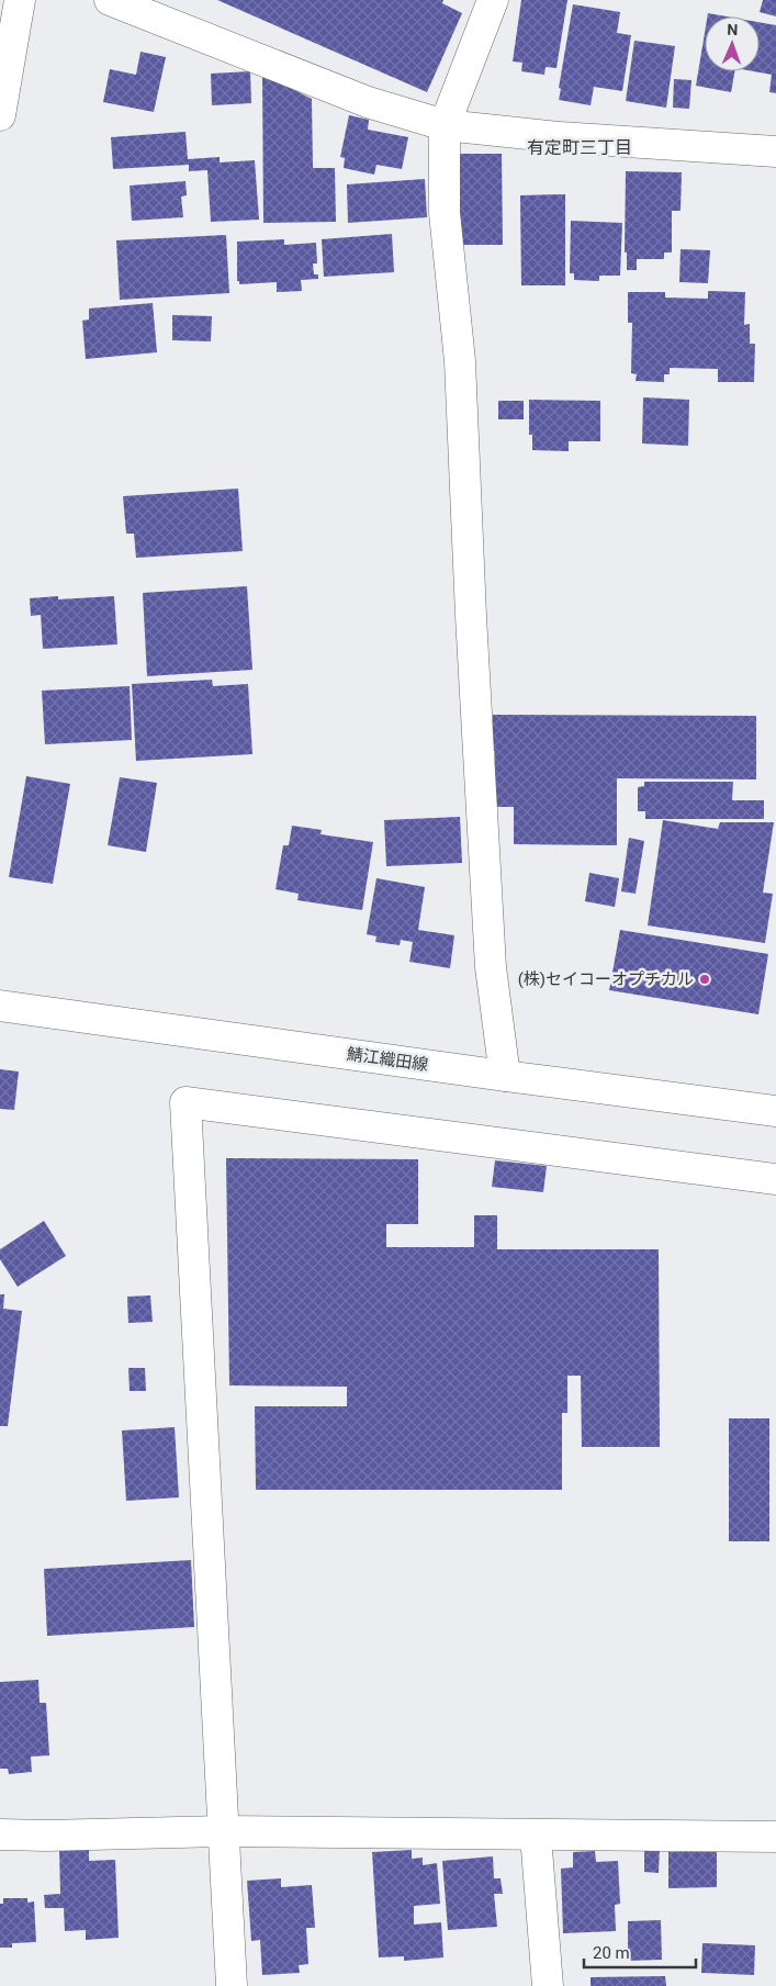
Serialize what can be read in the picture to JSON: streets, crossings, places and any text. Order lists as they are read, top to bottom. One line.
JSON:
{"streets":{"street":["鯖江織田線"]},"districts":["有定町三丁目"],"places":["(株)セイコーオプチカル"],"scale_bar":"20 m","north":"top"}
